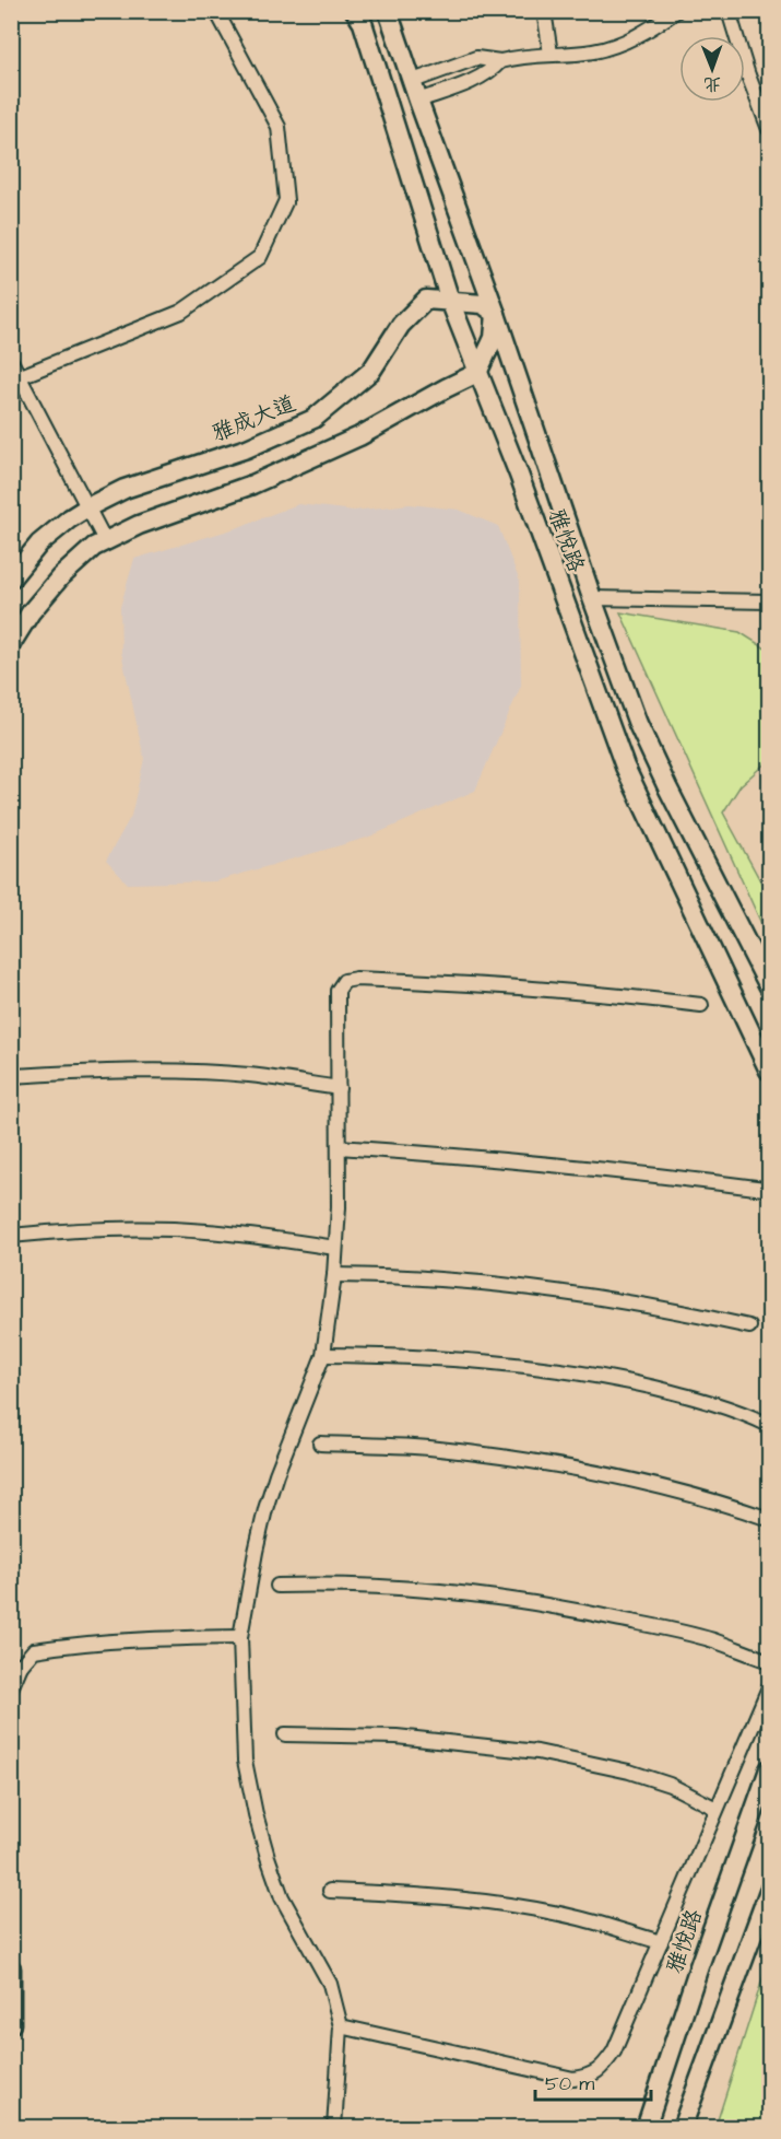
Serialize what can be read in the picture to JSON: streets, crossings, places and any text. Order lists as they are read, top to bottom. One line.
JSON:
{"streets":{"street":["雅成大道","雅悦路"]},"crossings":[["雅成大道","雅悦路"]],"scale_bar":"50 m","north":"bottom"}
